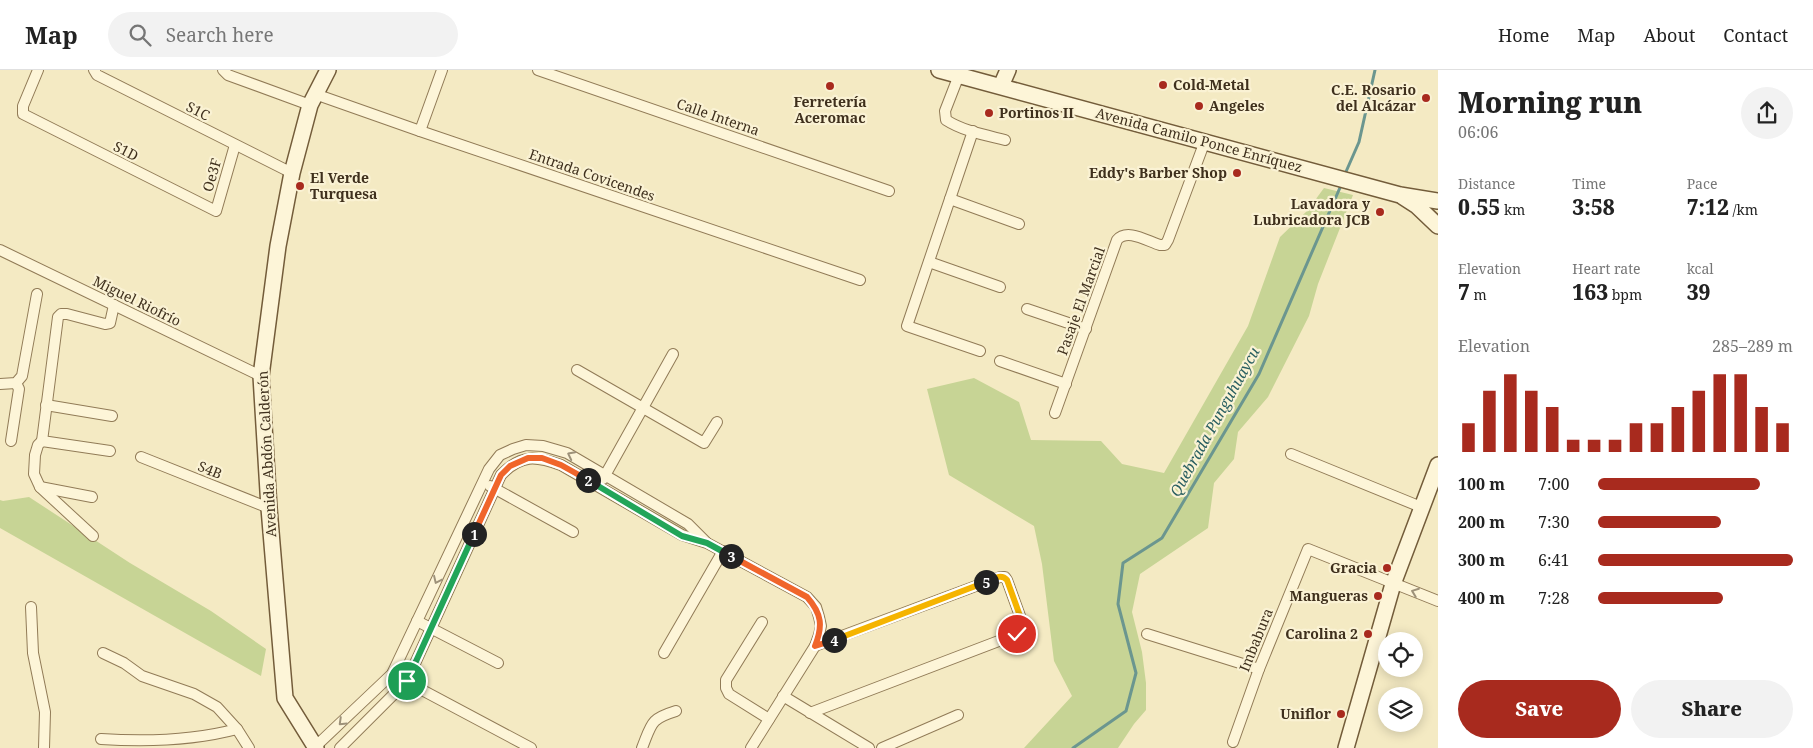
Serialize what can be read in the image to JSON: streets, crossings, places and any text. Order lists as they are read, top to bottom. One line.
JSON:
{"streets":{"main road":["Avenida Camilo Ponce Enríquez","Avenida Abdón Calderón"],"street":["S1C","Calle Interna","S1D","Oe3F","Entrada Covicendes","Miguel Riofrío","Pasaje El Marcial","S4B","Imbabura"]},"crossings":[["S1C","Oe3F"],["S1C","Avenida Abdón Calderón"],["Avenida Camilo Ponce Enríquez","Pasaje El Marcial"],["S1D","Oe3F"],["Entrada Covicendes","Avenida Abdón Calderón"],["Miguel Riofrío","Avenida Abdón Calderón"],["Avenida Abdón Calderón","S4B"]],"water":["Quebrada Punguhuaycu"],"places":["Cold-Metal","Ferretería Aceromac","C.E. Rosario del Alcázar","Angeles","Portinos II","Eddy's Barber Shop","El Verde Turquesa","Lavadora y Lubricadora JCB","Gracia","Mangueras","Carolina 2","Uniflor"],"page":{"header":"Map","search":"Search here","nav":["Home","Map","About","Contact"],"heading":["Morning run","06:06"],"stats":[["Distance","0.55 km"],["Time","3:58"],["Pace","7:12 /km"],["Elevation","7 m"],["Heart rate","163 bpm"],["kcal","39"]],"chart":["Elevation","285–289 m"],"list":[{"name":"100 m","note":"7:00"},{"name":"200 m","note":"7:30"},{"name":"300 m","note":"6:41"},{"name":"400 m","note":"7:28"}],"pins":["2","1","3","5","4"],"buttons":["Save","Share"]}}
